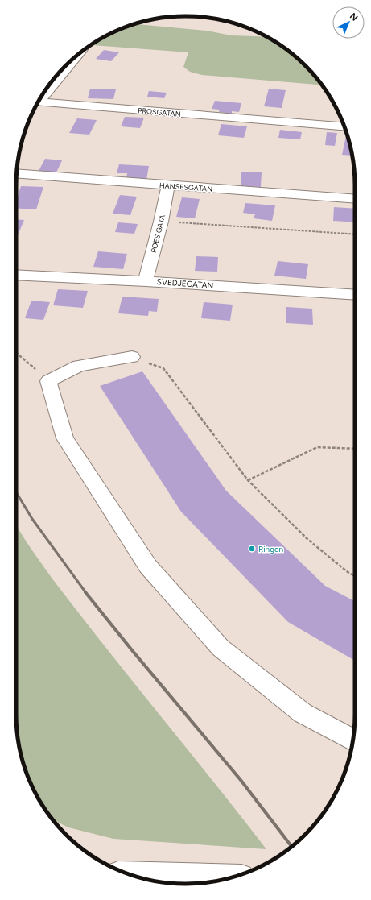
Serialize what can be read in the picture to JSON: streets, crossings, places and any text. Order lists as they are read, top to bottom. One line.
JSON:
{"streets":{"street":["PROSGATAN","HANSESGATAN","POES GATA","SVEDJEGATAN"]},"crossings":[["HANSESGATAN","POES GATA"],["POES GATA","SVEDJEGATAN"]],"places":["Ringen"],"north":"top right"}
